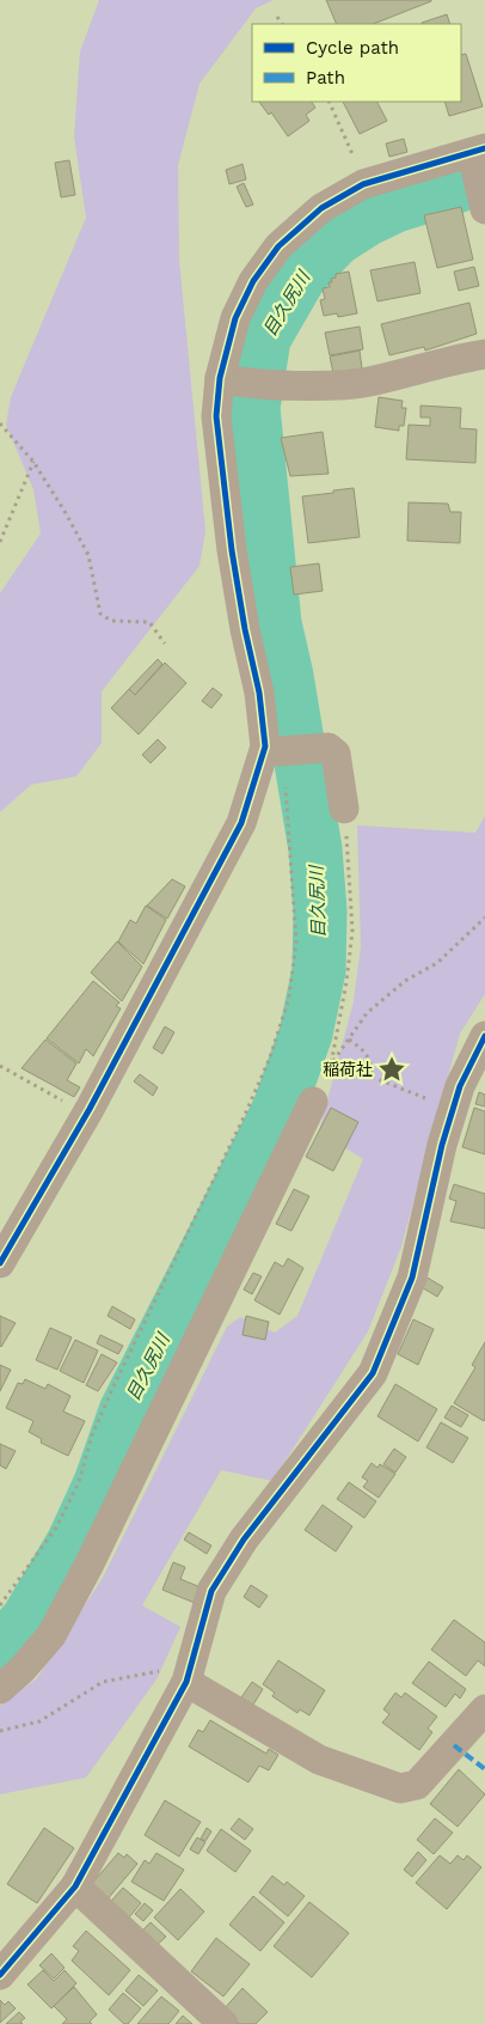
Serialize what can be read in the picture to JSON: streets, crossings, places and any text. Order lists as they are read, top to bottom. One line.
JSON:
{"water":["目久尻川"],"places":{"place":["稲荷社"]},"legend":["Cycle path","Path"]}
